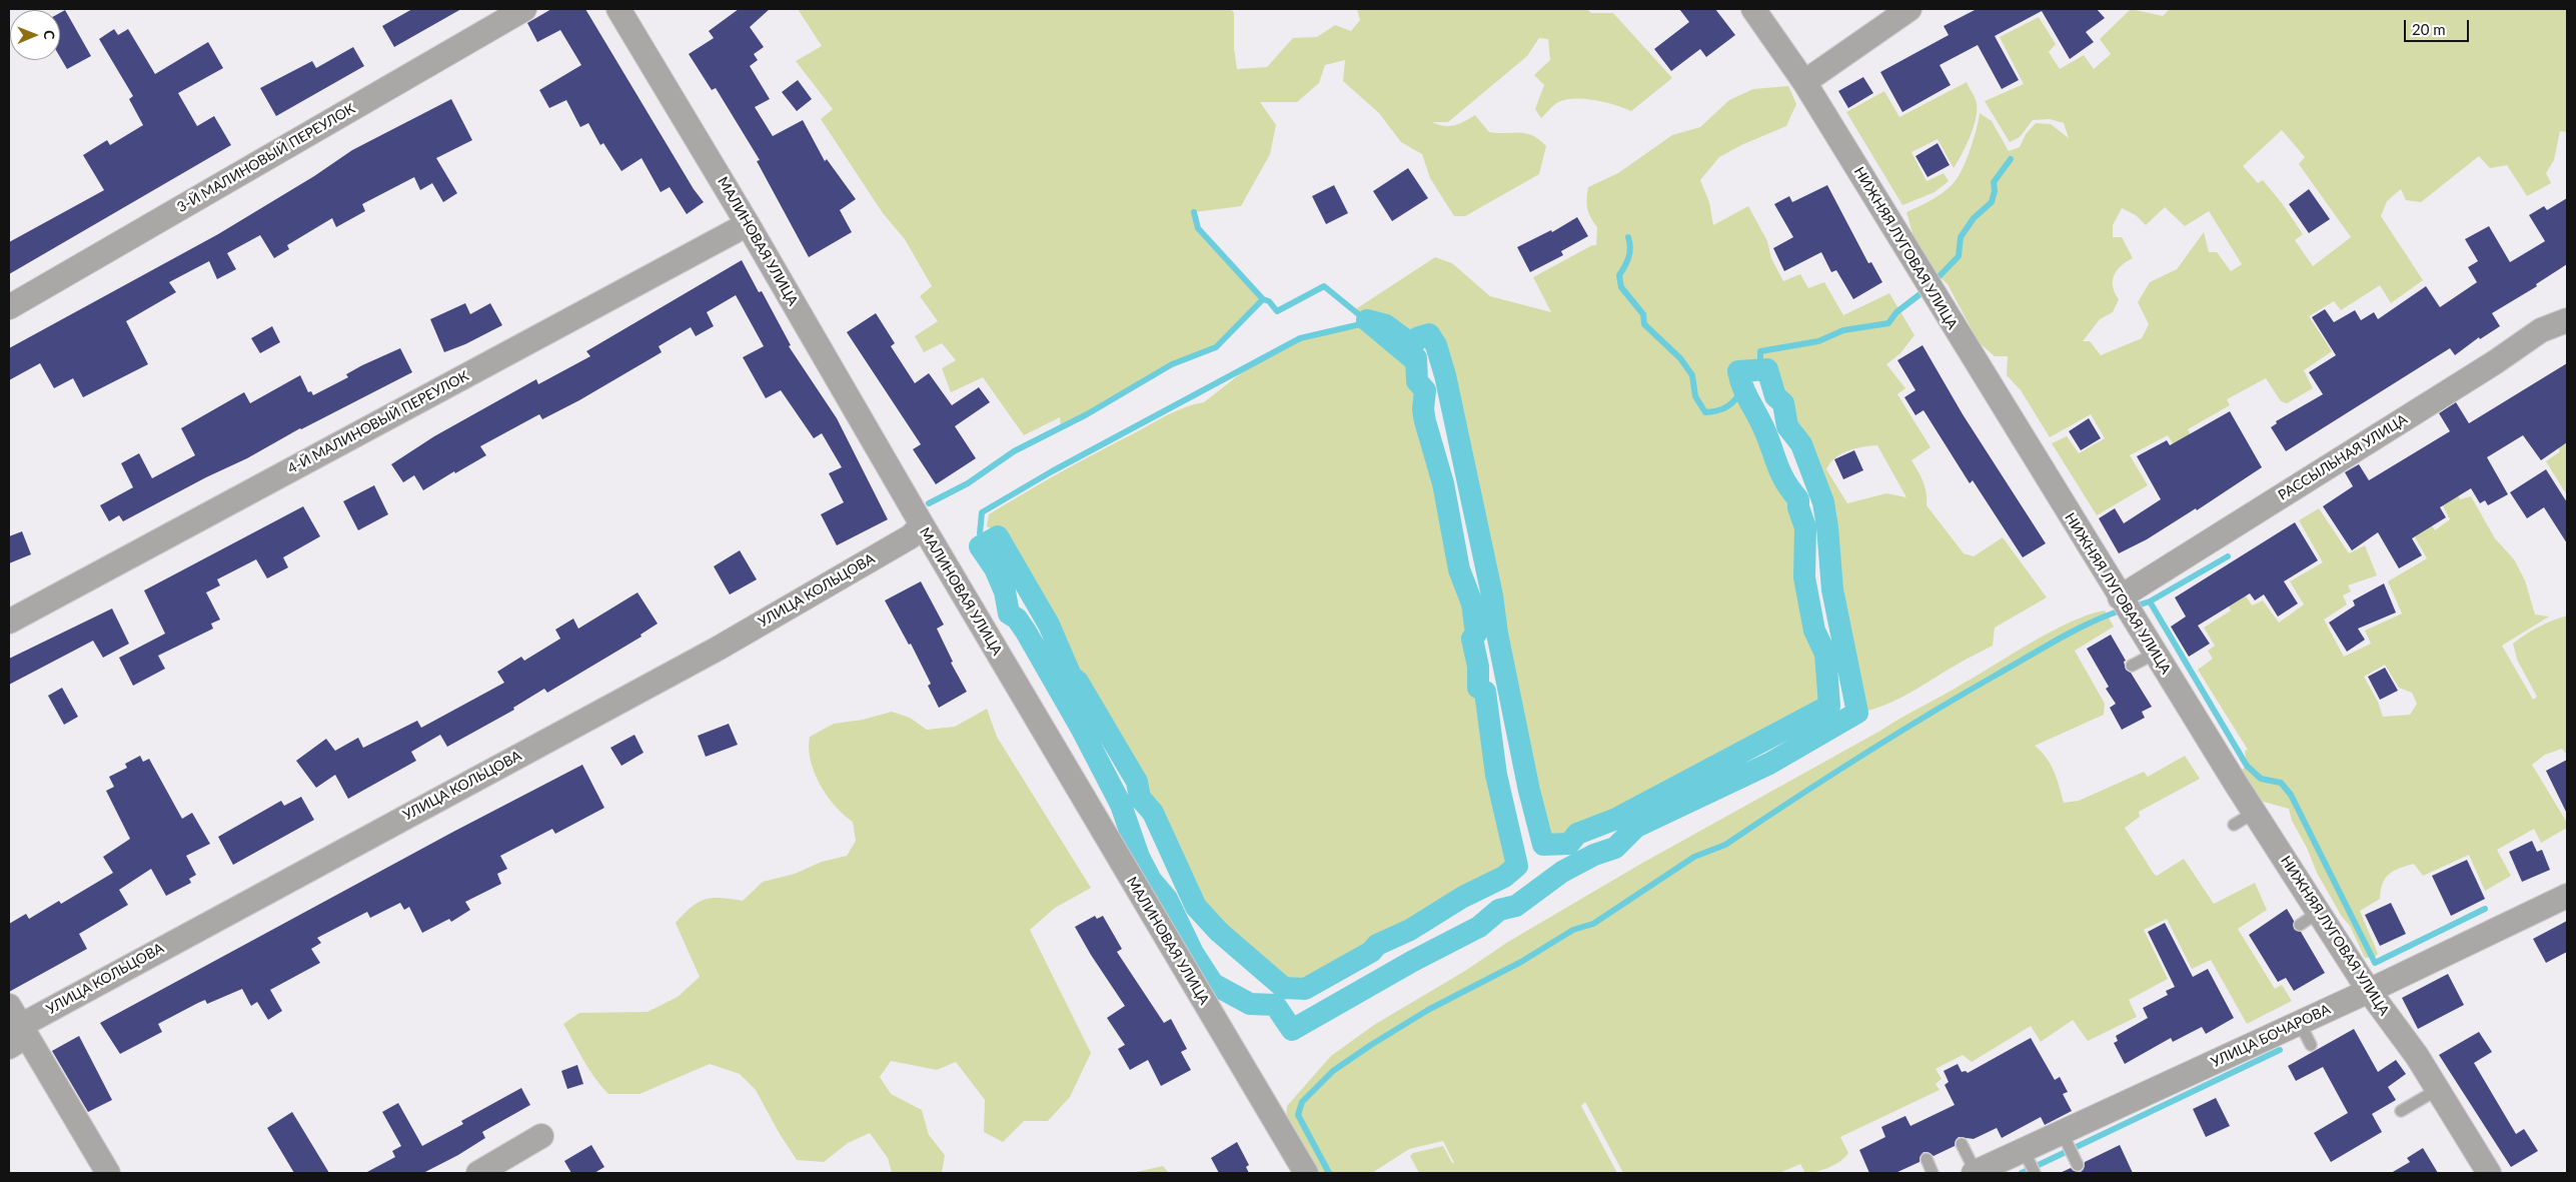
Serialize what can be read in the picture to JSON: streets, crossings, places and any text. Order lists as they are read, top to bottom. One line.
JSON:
{"streets":{"street":["3-Й МАЛИНОВЫЙ ПЕРЕУЛОК","МАЛИНОВАЯ УЛИЦА","НИЖНЯЯ ЛУГОВАЯ УЛИЦА","4-Й МАЛИНОВЫЙ ПЕРЕУЛОК","РАССЫЛЬНАЯ УЛИЦА","УЛИЦА КОЛЬЦОВА","УЛИЦА БОЧАРОВА"]},"crossings":[["МАЛИНОВАЯ УЛИЦА","4-Й МАЛИНОВЫЙ ПЕРЕУЛОК"],["МАЛИНОВАЯ УЛИЦА","УЛИЦА КОЛЬЦОВА"],["НИЖНЯЯ ЛУГОВАЯ УЛИЦА","РАССЫЛЬНАЯ УЛИЦА"],["НИЖНЯЯ ЛУГОВАЯ УЛИЦА","УЛИЦА БОЧАРОВА"]],"scale_bar":"20 m","north":"right"}
